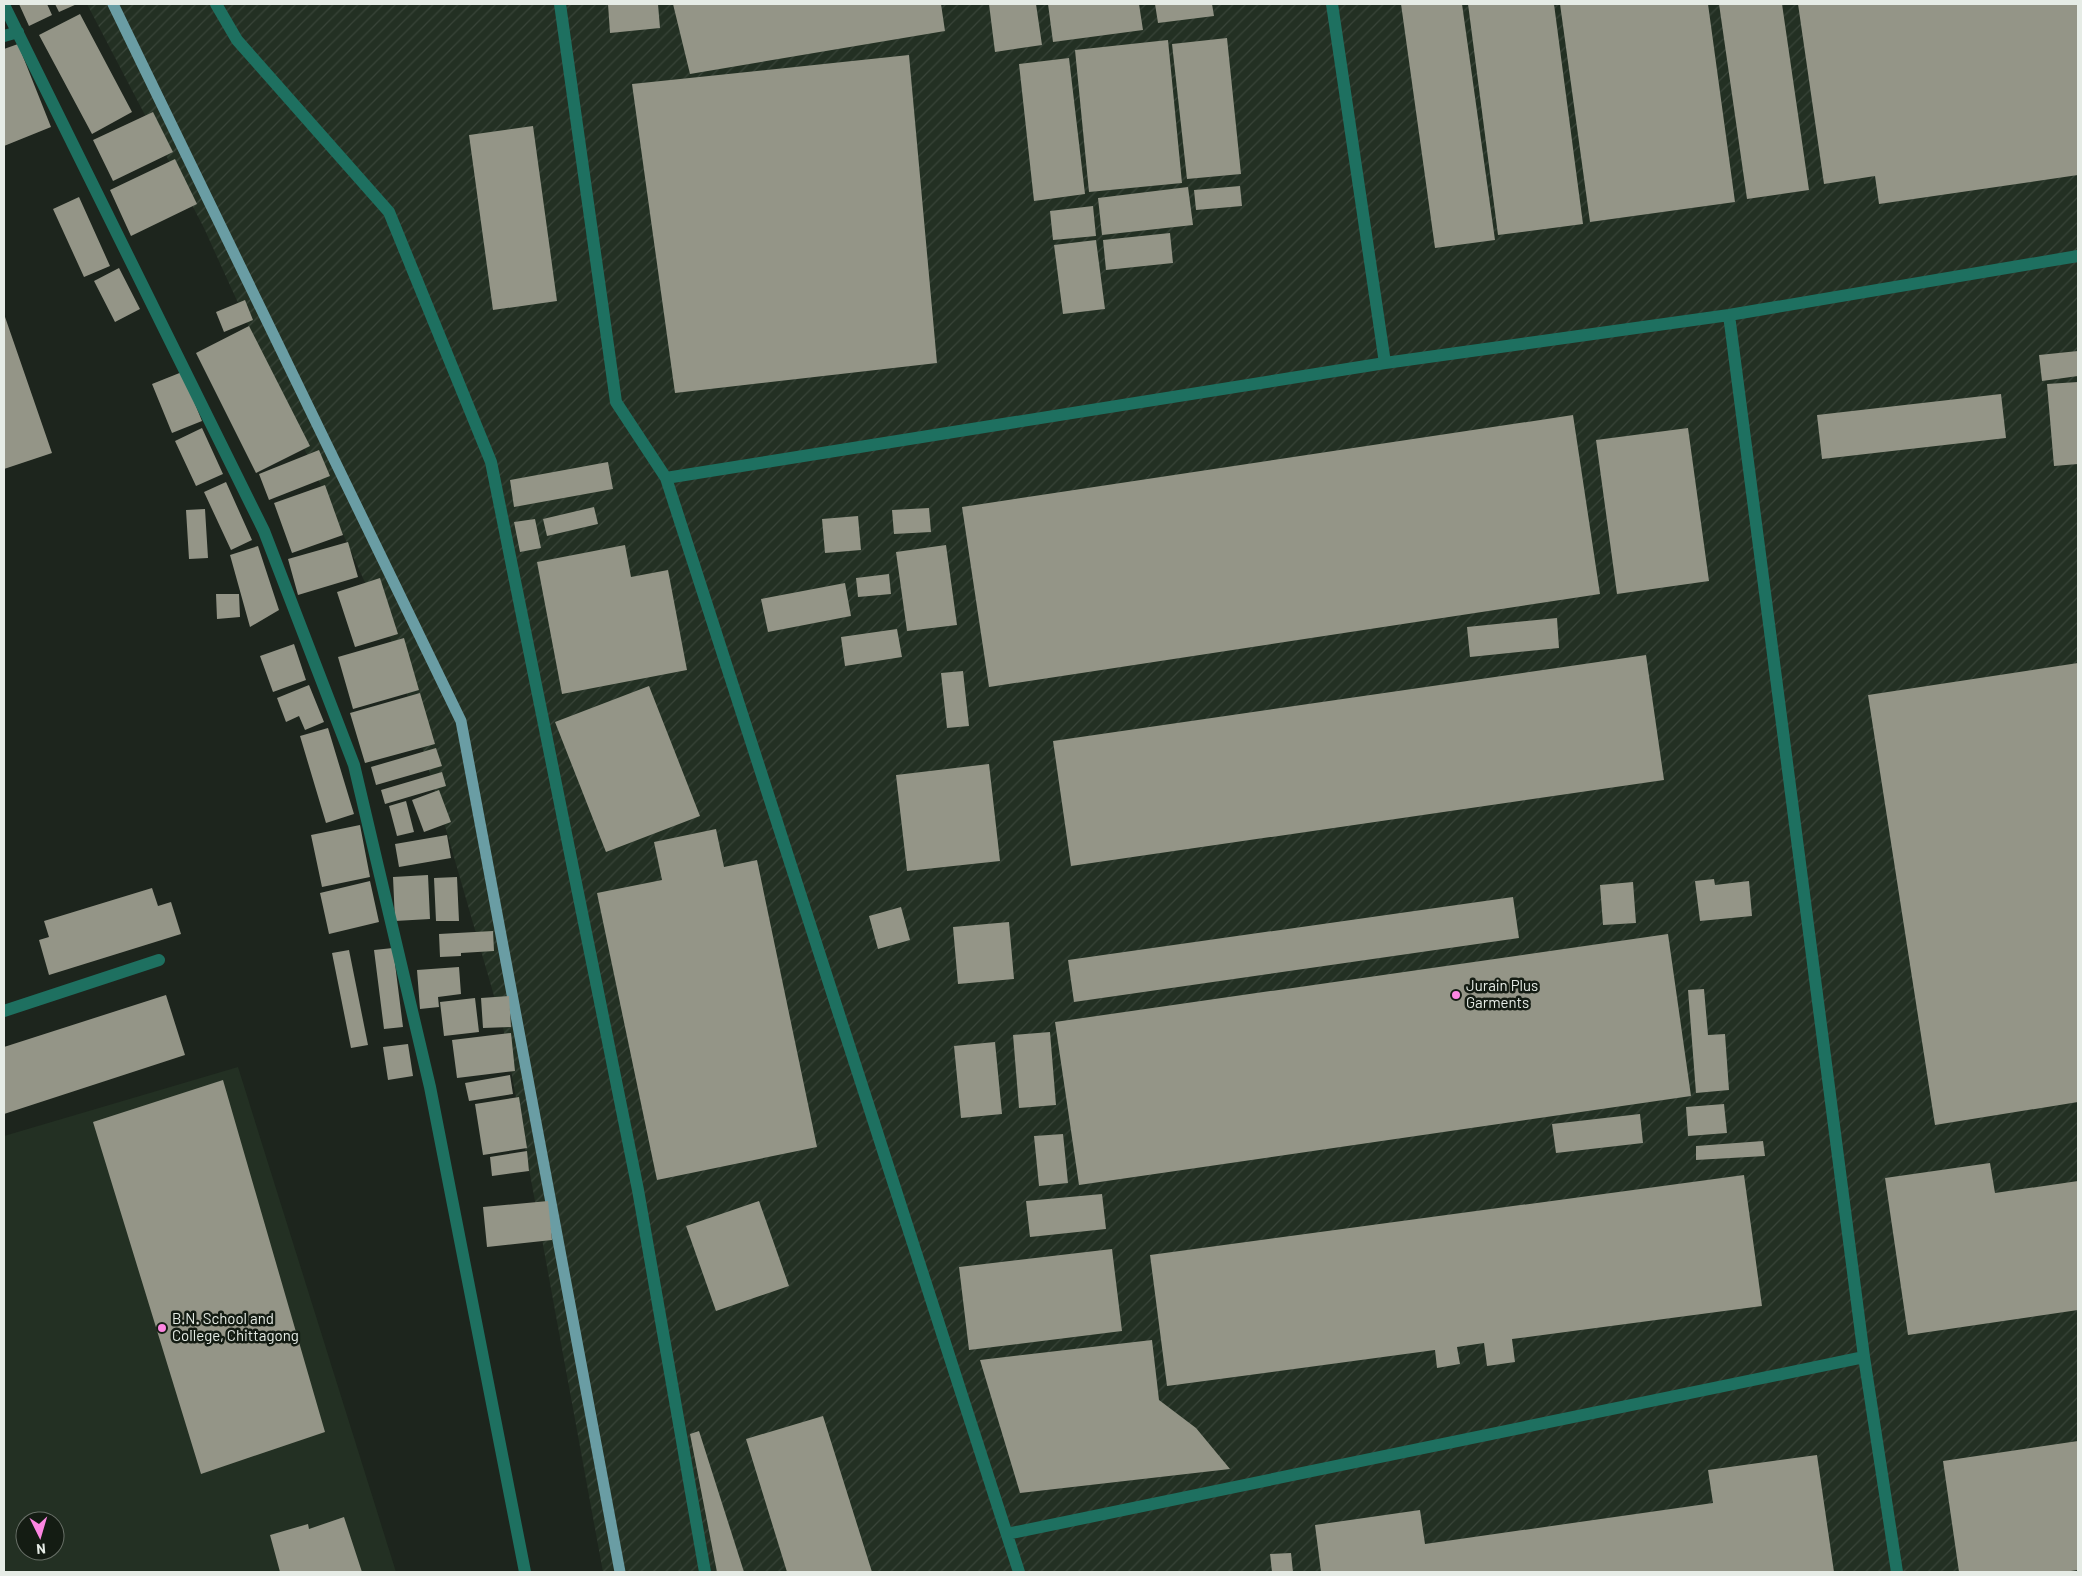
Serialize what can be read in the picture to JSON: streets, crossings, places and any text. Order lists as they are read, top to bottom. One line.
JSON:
{"places":["Jurain Plus Garments","B.N. School and College, Chittagong"],"north":"bottom"}
